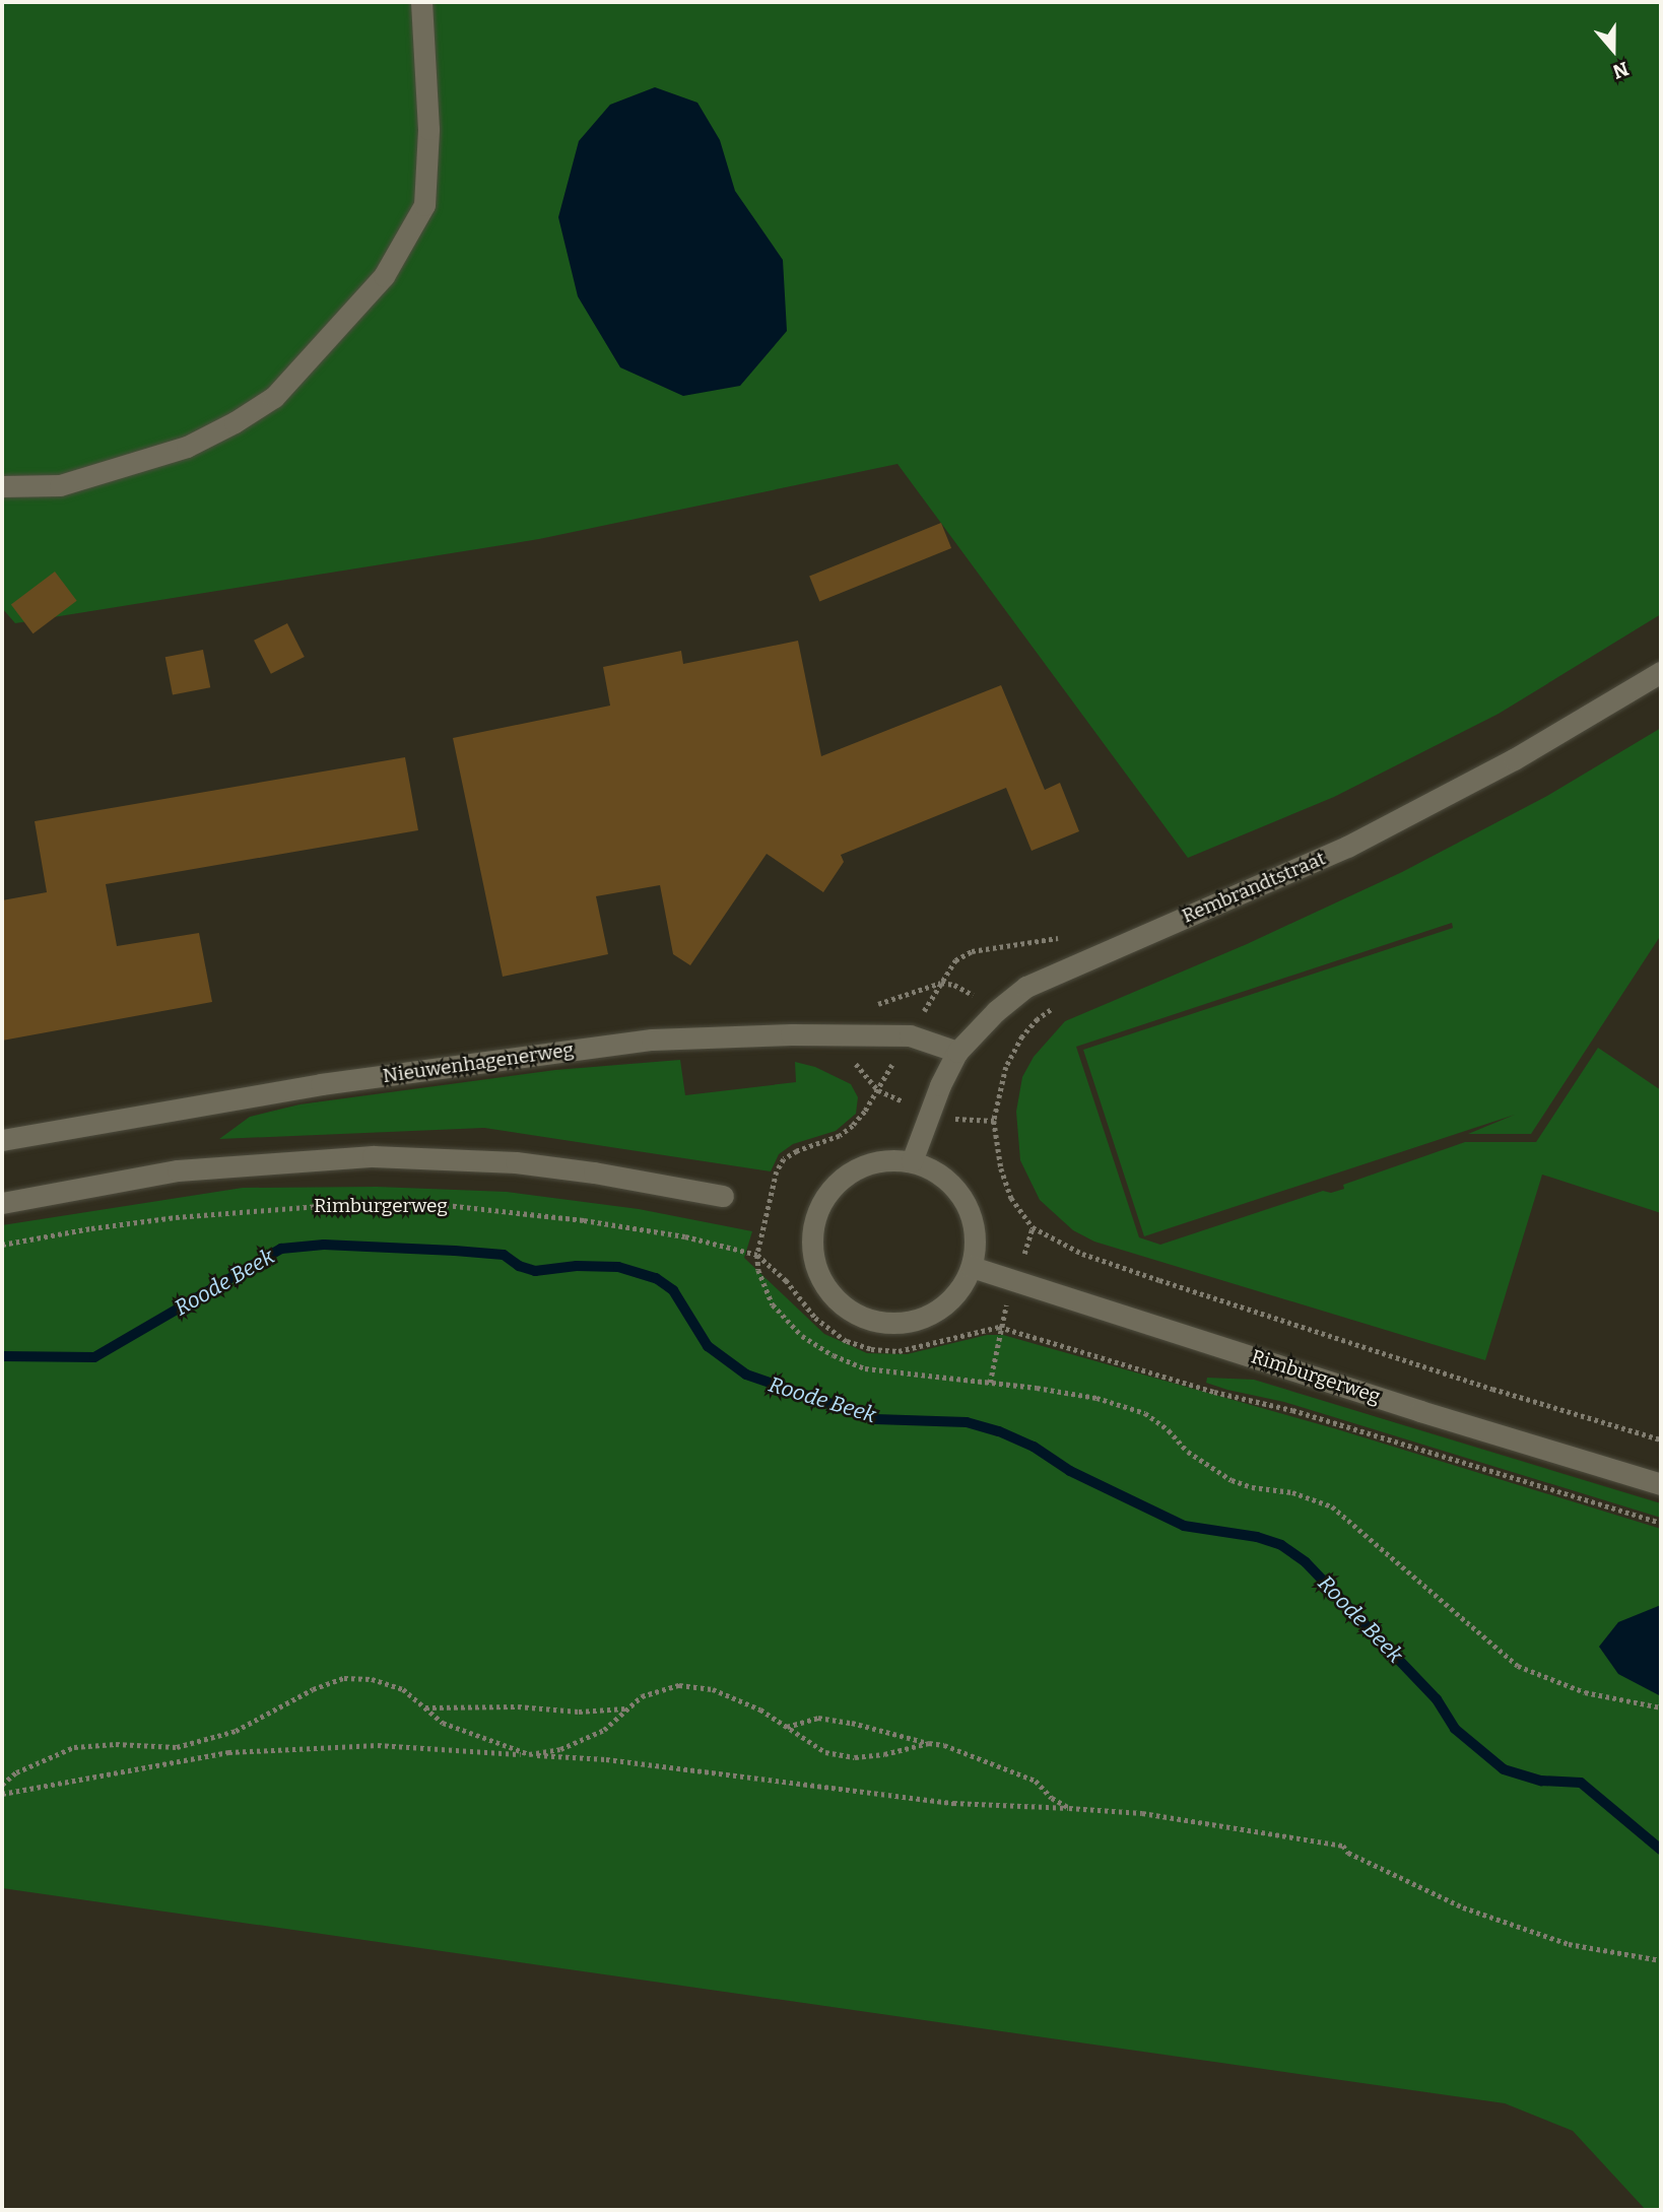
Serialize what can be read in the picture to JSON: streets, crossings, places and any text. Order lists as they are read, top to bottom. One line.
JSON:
{"streets":{"street":["Rembrandtstraat","Nieuwenhagenerweg","Rimburgerweg"]},"crossings":[["Rembrandtstraat","Nieuwenhagenerweg"],["Rembrandtstraat","Rimburgerweg"]],"water":["Roode Beek"],"north":"bottom"}
